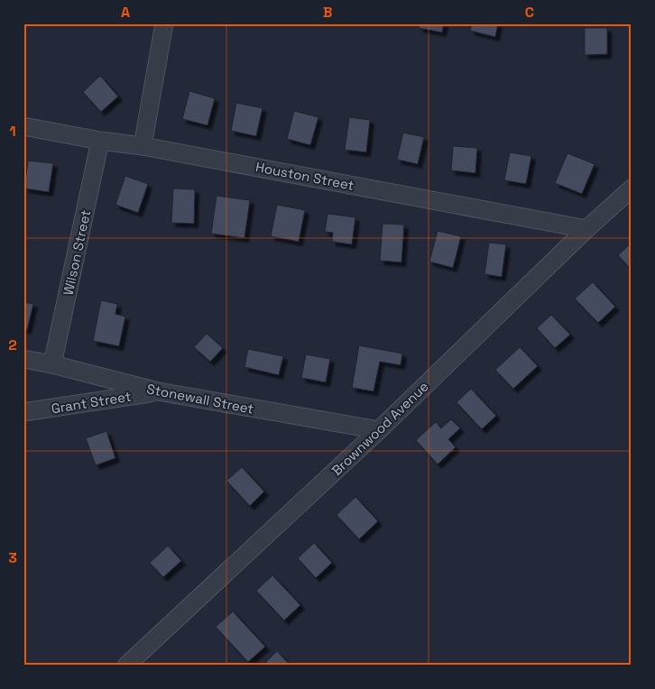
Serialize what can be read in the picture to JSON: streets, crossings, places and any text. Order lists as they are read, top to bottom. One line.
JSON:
{"streets":{"street":["Houston Street","Wilson Street","Stonewall Street","Grant Street","Brownwood Avenue"]},"crossings":[["Houston Street","Wilson Street"],["Houston Street","Brownwood Avenue"],["Wilson Street","Stonewall Street"],["Stonewall Street","Grant Street"],["Stonewall Street","Brownwood Avenue"]],"grid":{"columns":["A","B","C"],"rows":["1","2","3"]}}
